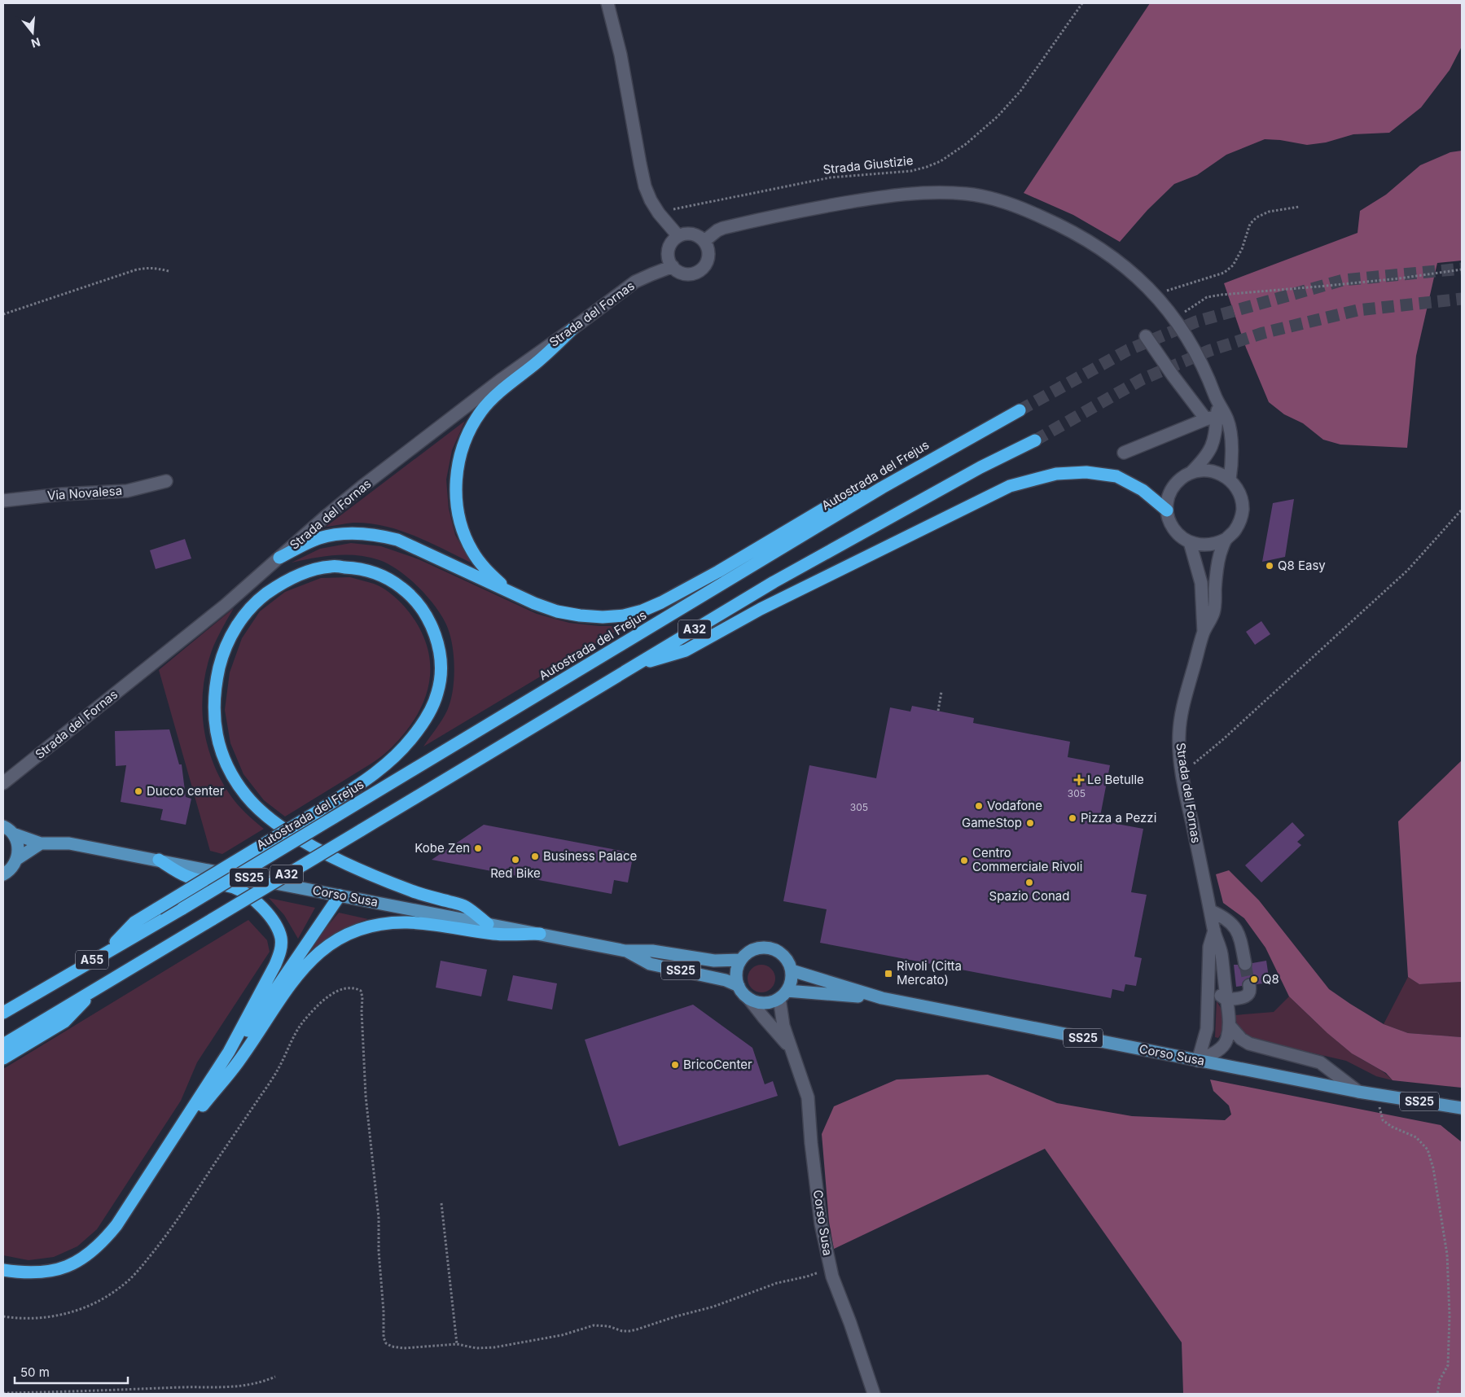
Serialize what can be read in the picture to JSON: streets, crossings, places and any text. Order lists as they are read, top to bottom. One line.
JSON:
{"streets":{"highway":["Autostrada del Frejus","A32","A55"],"main road":["SS25","Corso Susa"],"street":["Strada del Fornas","Via Novalesa"],"path":["Strada Giustizie"]},"crossings":[["Strada del Fornas","Corso Susa"],["Autostrada del Frejus","A55"],["A32","A55"],["SS25","Corso Susa"]],"places":{"other":["Q8 Easy","Ducco center","Vodafone","Pizza a Pezzi","GameStop","Kobe Zen","Business Palace","Red Bike","Centro Commerciale Rivoli","Spazio Conad","Q8","BricoCenter"],"health":["Le Betulle"],"transit":["Rivoli (Citta Mercato)"]},"house_numbers":["305","305"],"scale_bar":"50 m","north":"bottom"}
